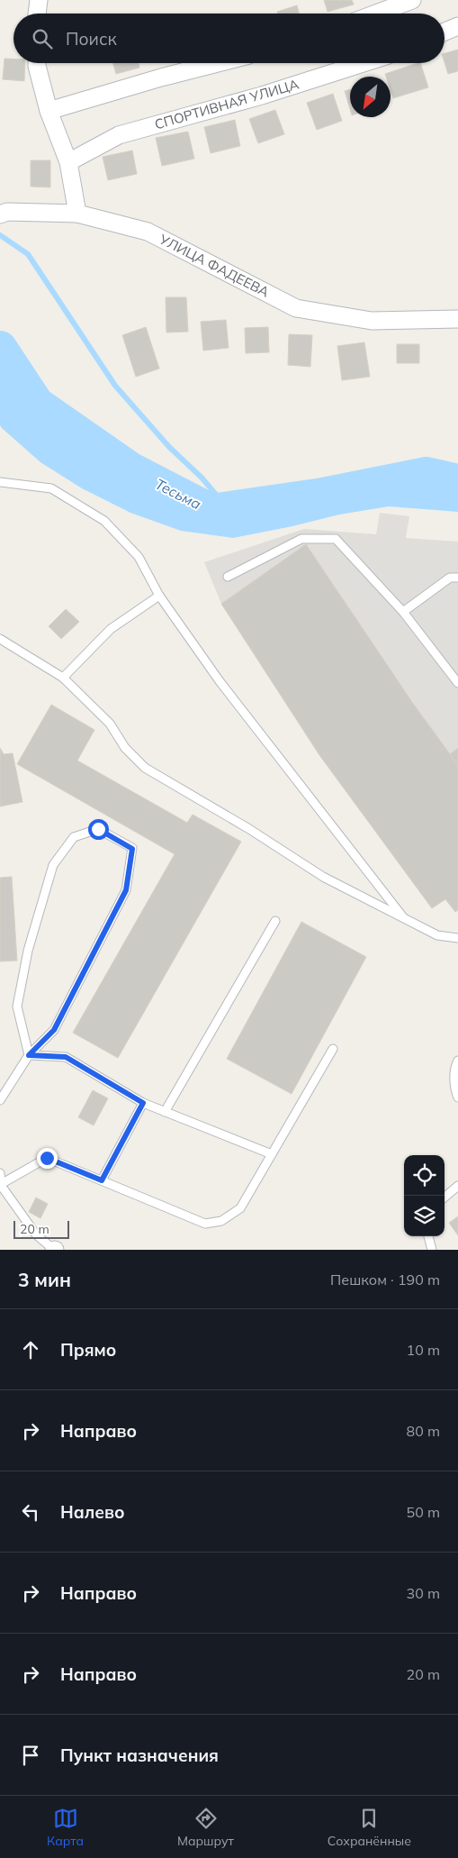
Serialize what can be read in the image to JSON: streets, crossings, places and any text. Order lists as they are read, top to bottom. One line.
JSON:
{"streets":{"street":["СПОРТИВНАЯ УЛИЦА","УЛИЦА ФАДЕЕВА"]},"water":["Тесьма"],"scale_bar":"20 m","north":"bottom left","page":{"search":"Поиск","scale":"20 m","heading":["3 мин","Пешком · 190 m"],"list":[["Прямо","10 m"],["Направо","80 m"],["Налево","50 m"],["Направо","30 m"],["Направо","20 m"],"Пункт назначения"],"nav":["Карта","Маршрут","Сохранённые"]}}
